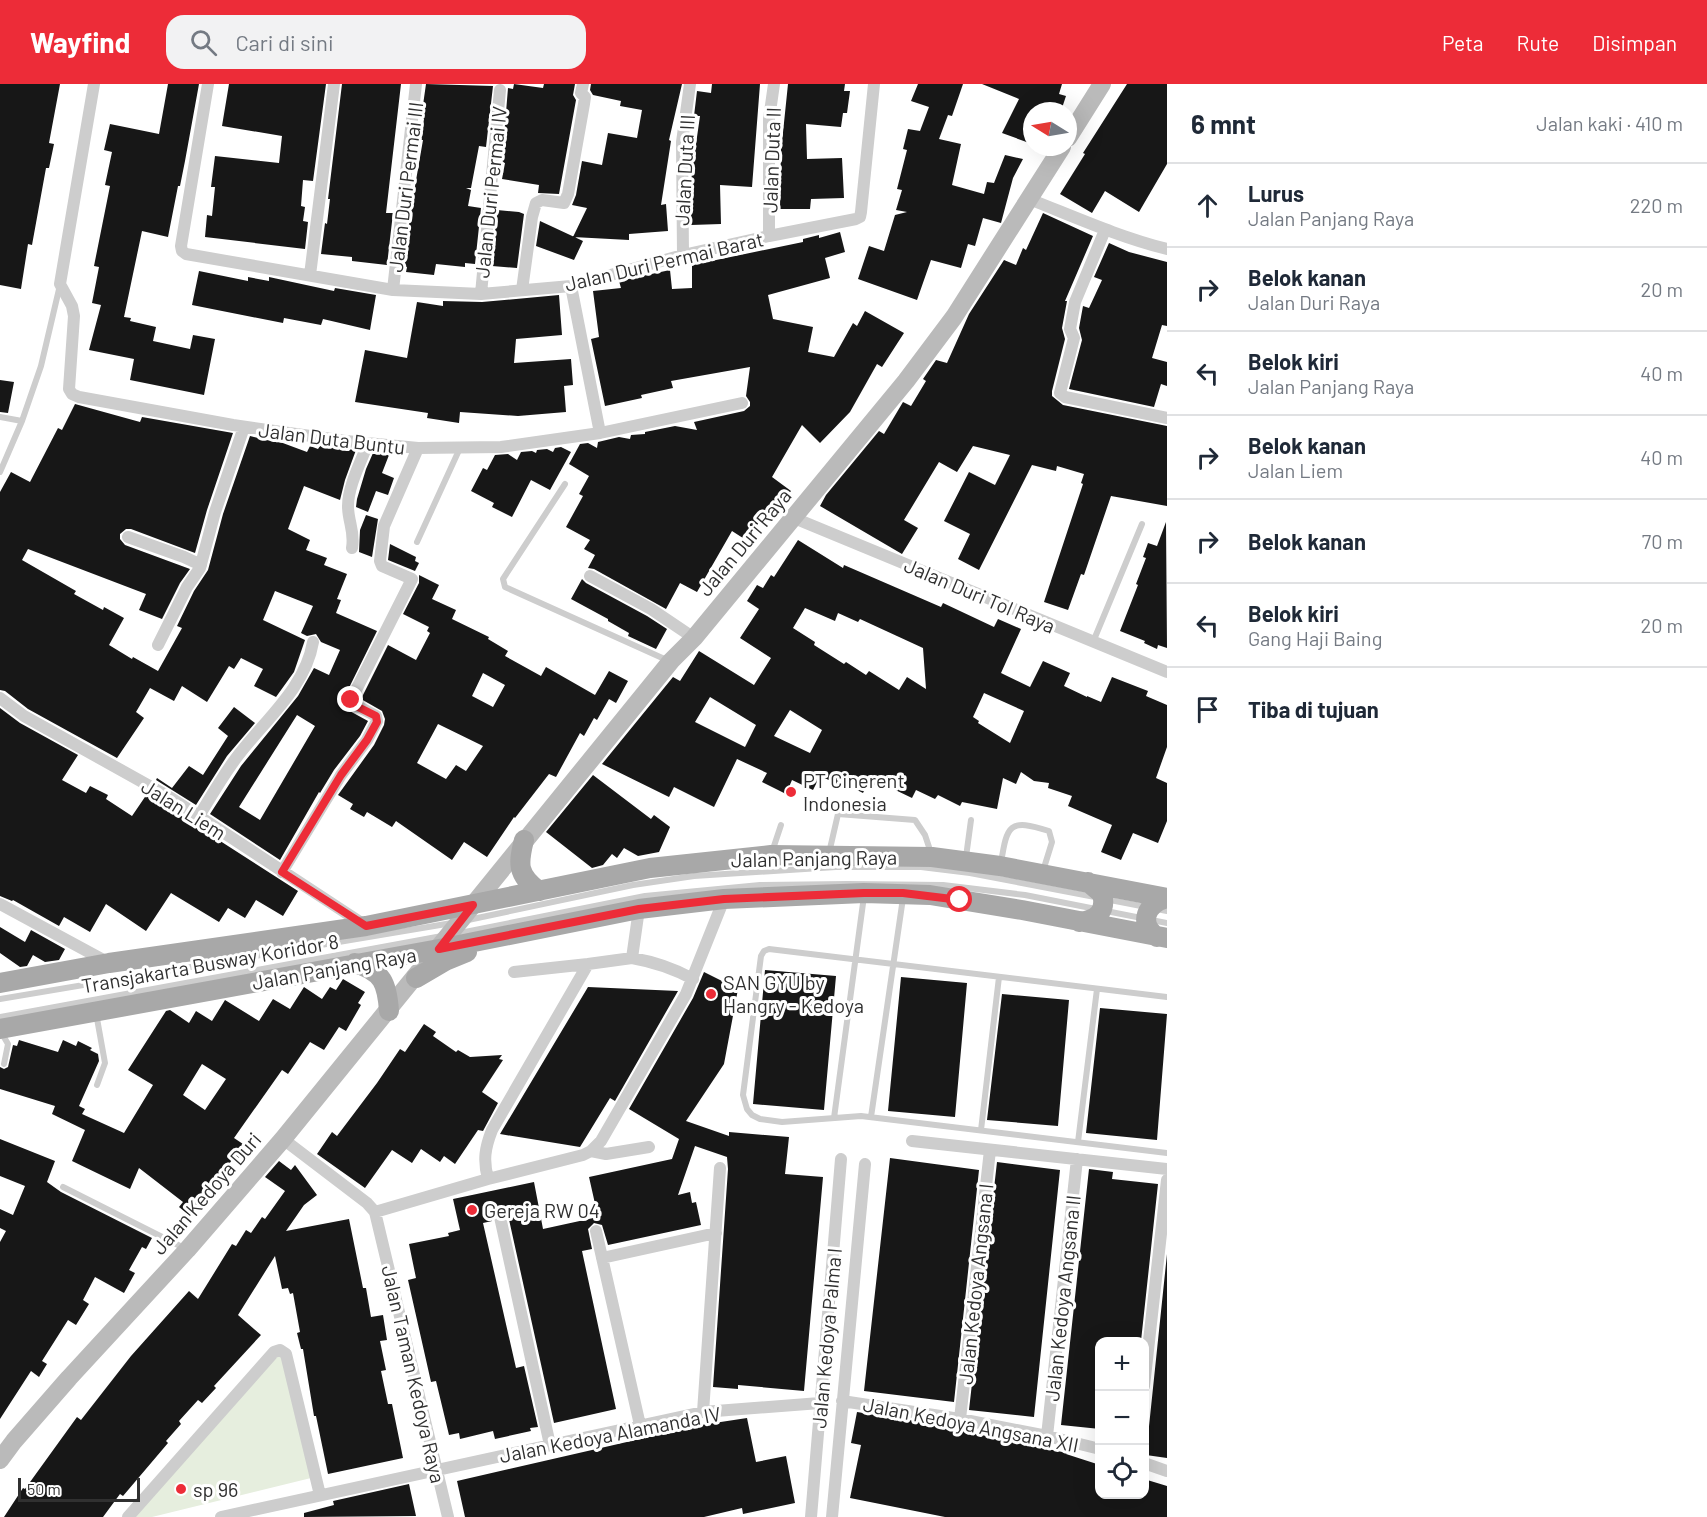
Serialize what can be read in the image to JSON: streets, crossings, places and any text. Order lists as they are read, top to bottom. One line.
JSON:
{"streets":{"main road":["Jalan Panjang Raya"],"street":["Jalan Duta II","Jalan Duta III","Jalan Duri Permai III","Jalan Duri Permai IV","Jalan Duri Permai Barat","Jalan Duta Buntu","Jalan Duri Raya","Jalan Duri Tol Raya","Jalan Liem","Jalan Kedoya Duri","Jalan Kedoya Angsana I","Jalan Kedoya Angsana II","Jalan Kedoya Palma I","Jalan Taman Kedoya Raya","Jalan Kedoya Angsana XII","Jalan Kedoya Alamanda IV"],"lane":["Transjakarta Busway Koridor 8"]},"crossings":[["Jalan Duta II","Jalan Duri Permai Barat"],["Jalan Duta III","Jalan Duri Permai Barat"],["Jalan Duri Permai III","Jalan Duri Permai Barat"],["Jalan Duri Permai IV","Jalan Duri Permai Barat"],["Jalan Duri Raya","Jalan Duri Tol Raya"],["Jalan Duri Raya","Jalan Panjang Raya"],["Jalan Duri Raya","Transjakarta Busway Koridor 8"],["Jalan Duri Raya","Jalan Kedoya Duri"],["Jalan Liem","Jalan Panjang Raya"],["Jalan Panjang Raya","Transjakarta Busway Koridor 8"],["Jalan Panjang Raya","Jalan Kedoya Duri"],["Transjakarta Busway Koridor 8","Jalan Kedoya Duri"],["Jalan Kedoya Angsana I","Jalan Kedoya Angsana XII"],["Jalan Kedoya Angsana II","Jalan Kedoya Angsana XII"],["Jalan Kedoya Palma I","Jalan Kedoya Angsana XII"],["Jalan Kedoya Palma I","Jalan Kedoya Alamanda IV"],["Jalan Taman Kedoya Raya","Jalan Kedoya Alamanda IV"]],"places":["PT Cinerent Indonesia","SAN GYU by Hangry - Kedoya","Gereja RW 04","sp 96"],"scale_bar":"50 m","north":"left","page":{"header":"Wayfind","search":"Cari di sini","nav":["Peta","Rute","Disimpan"],"heading":["6 mnt","Jalan kaki · 410 m"],"list":[["Lurus","Jalan Panjang Raya","220 m"],["Belok kanan","Jalan Duri Raya","20 m"],["Belok kiri","Jalan Panjang Raya","40 m"],["Belok kanan","Jalan Liem","40 m"],["Belok kanan","70 m"],["Belok kiri","Gang Haji Baing","20 m"],"Tiba di tujuan"],"map_buttons":["+","−"],"scale":"50 m"}}
